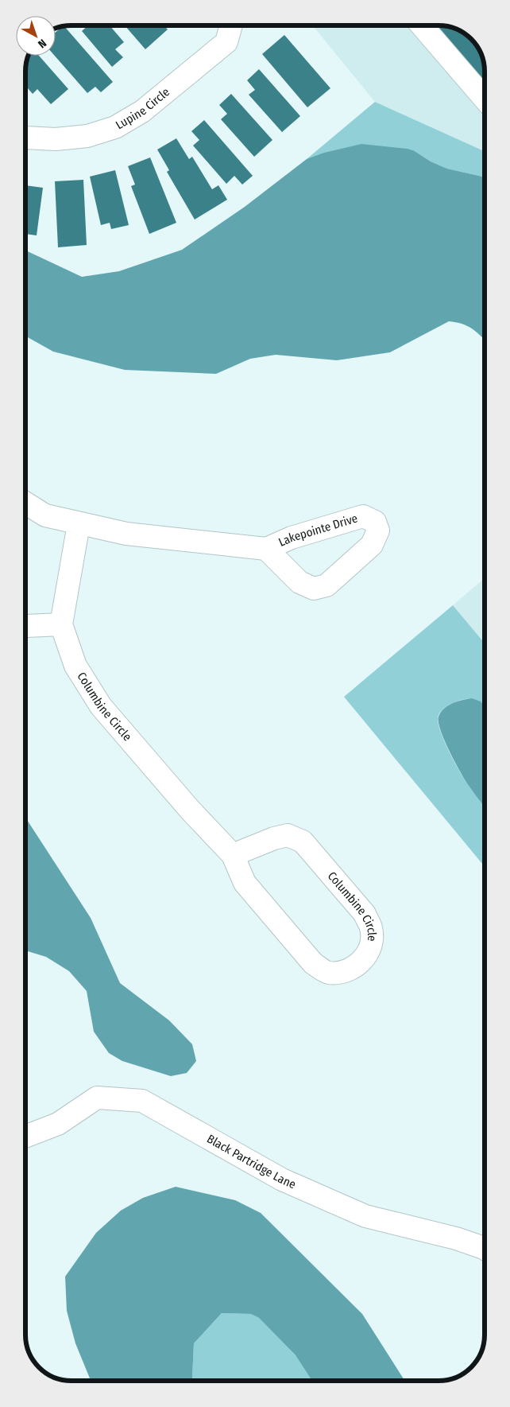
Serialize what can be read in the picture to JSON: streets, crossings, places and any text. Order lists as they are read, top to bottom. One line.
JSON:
{"streets":{"street":["Lupine Circle","Lakepointe Drive","Columbine Circle","Black Partridge Lane"]},"crossings":[["Lakepointe Drive","Columbine Circle"]],"north":"bottom right"}
